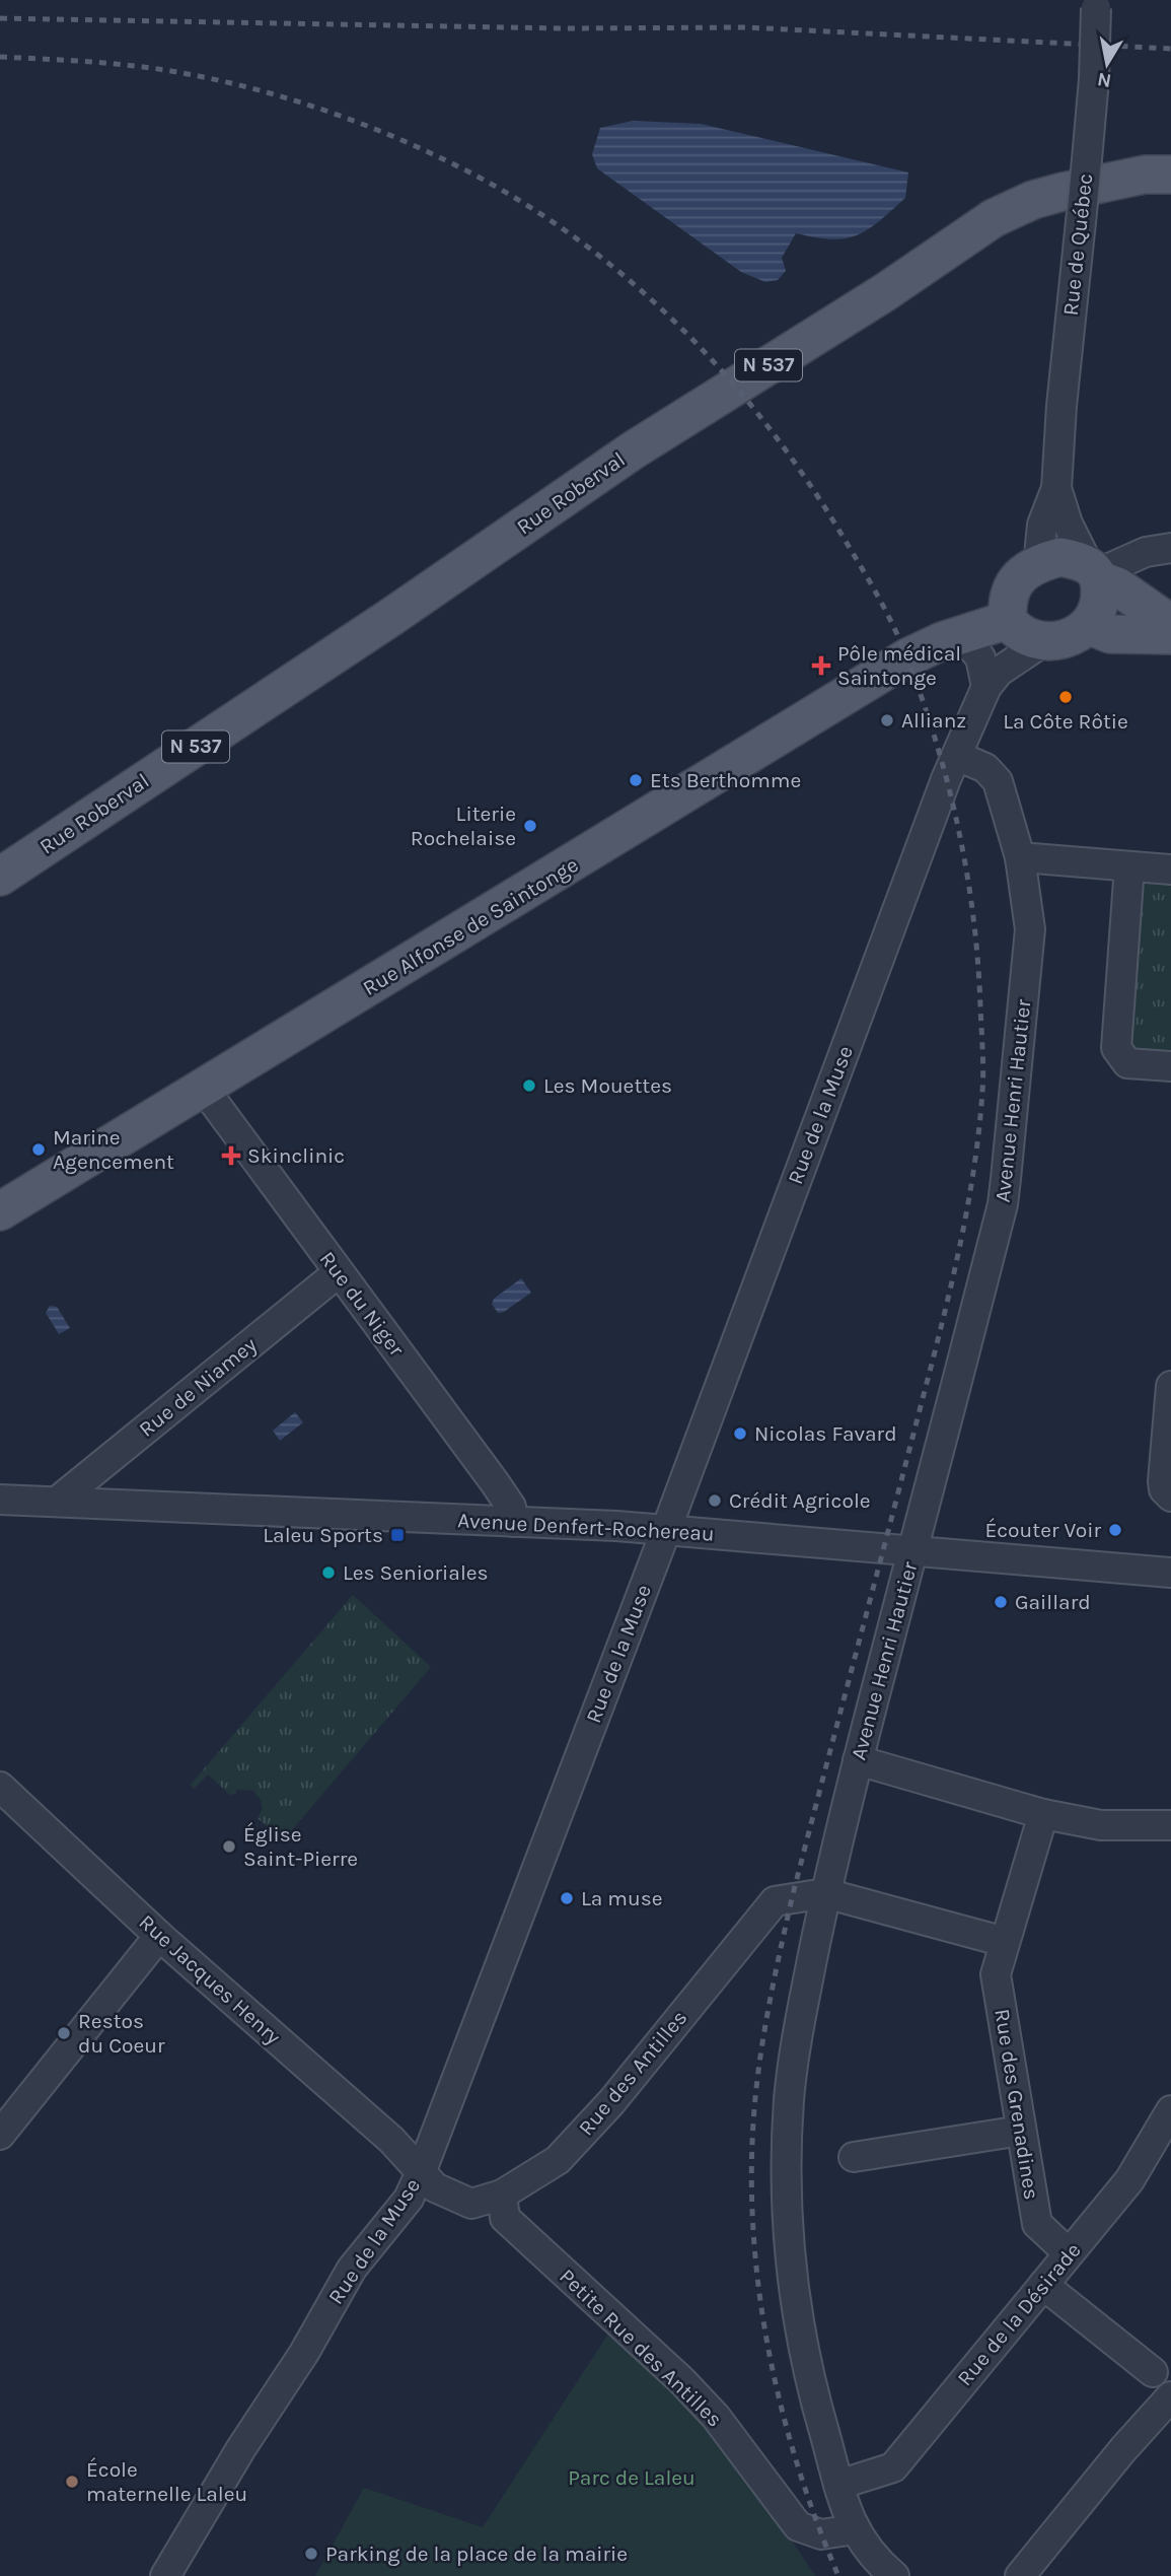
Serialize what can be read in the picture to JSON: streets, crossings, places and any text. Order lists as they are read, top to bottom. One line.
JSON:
{"streets":{"main road":["N 537","Rue Roberval","Rue Alfonse de Saintonge"],"street":["Rue de Québec","Avenue Henri Hautier","Rue de la Muse","Rue du Niger","Rue de Niamey","Avenue Denfert-Rochereau","Rue Jacques Henry","Rue des Antilles","Rue des Grenadines","Rue de la Désirade","Petite Rue des Antilles"]},"crossings":[["Rue de Québec","Rue Alfonse de Saintonge"],["Rue de Québec","Rue de la Muse"],["Rue Alfonse de Saintonge","Rue de la Muse"],["Rue Alfonse de Saintonge","Rue du Niger"],["Avenue Henri Hautier","Rue de la Muse"],["Avenue Henri Hautier","Avenue Denfert-Rochereau"],["Avenue Henri Hautier","Rue des Antilles"],["Avenue Henri Hautier","Rue de la Désirade"],["Avenue Henri Hautier","Petite Rue des Antilles"],["Rue de la Muse","Avenue Denfert-Rochereau"],["Rue de la Muse","Rue Jacques Henry"],["Rue de la Muse","Rue des Antilles"],["Rue du Niger","Rue de Niamey"],["Rue du Niger","Avenue Denfert-Rochereau"],["Rue de Niamey","Avenue Denfert-Rochereau"],["Rue Jacques Henry","Rue des Antilles"],["Rue des Antilles","Petite Rue des Antilles"],["Rue des Grenadines","Rue de la Désirade"]],"parks":["Parc de Laleu"],"places":{"health":["Pôle médical Saintonge","Skinclinic"],"other":["La Côte Rôtie","Allianz","Ets Berthomme","Literie Rochelaise","Les Mouettes","Marine Agencement","Nicolas Favard","Crédit Agricole","Écouter Voir","Les Senioriales","Gaillard","Église Saint-Pierre","La muse","Restos du Coeur","École maternelle Laleu","Parking de la place de la mairie"],"transit":["Laleu Sports"]},"north":"bottom"}
